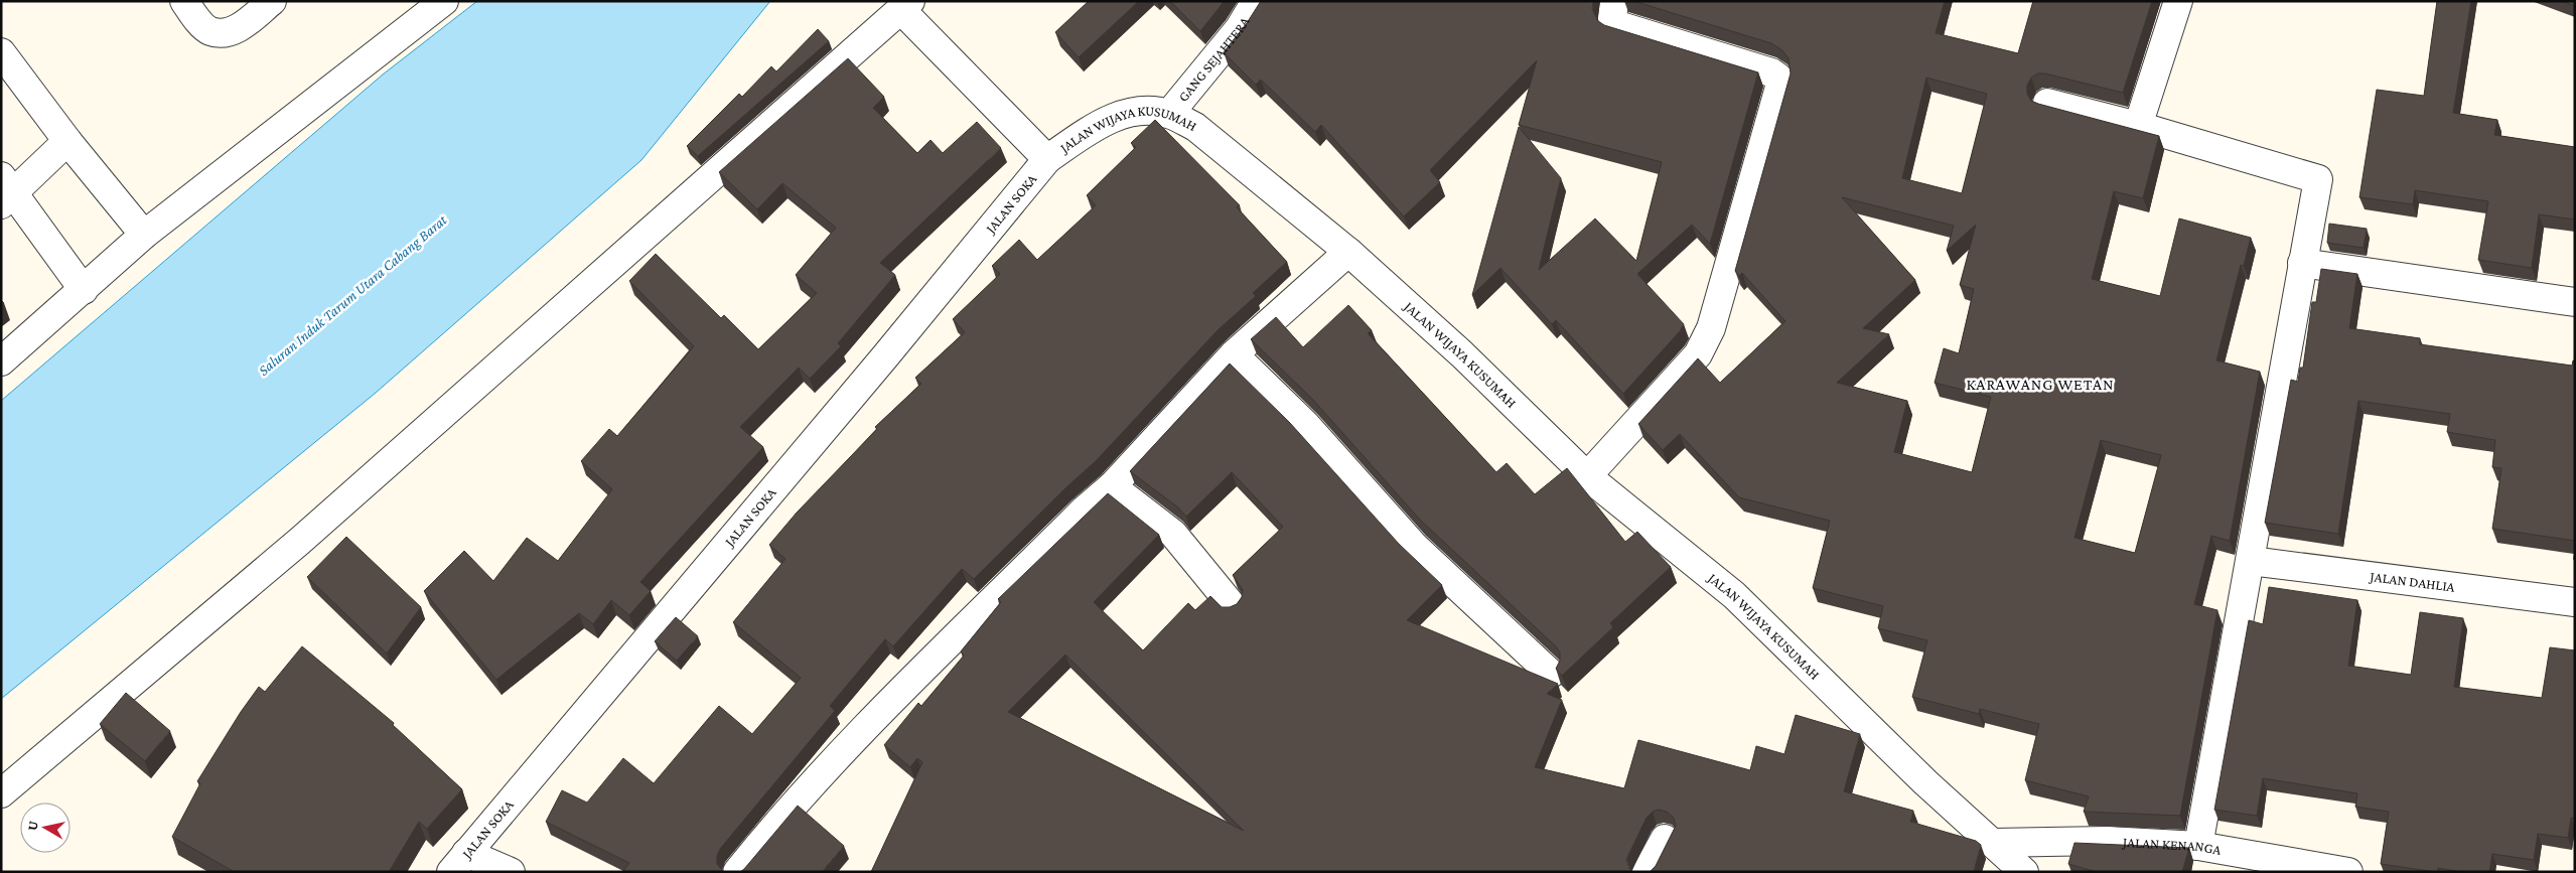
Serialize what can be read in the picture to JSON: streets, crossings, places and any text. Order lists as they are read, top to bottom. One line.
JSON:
{"streets":{"street":["GANG SEJAHTERA","JALAN WIJAYA KUSUMAH","JALAN SOKA","JALAN DAHLIA","JALAN KENANGA"]},"crossings":[["GANG SEJAHTERA","JALAN WIJAYA KUSUMAH"],["JALAN WIJAYA KUSUMAH","JALAN SOKA"],["JALAN WIJAYA KUSUMAH","JALAN KENANGA"]],"districts":["KARAWANG WETAN"],"water":["Saluran Induk Tarum Utara Cabang Barat"],"north":"left"}
